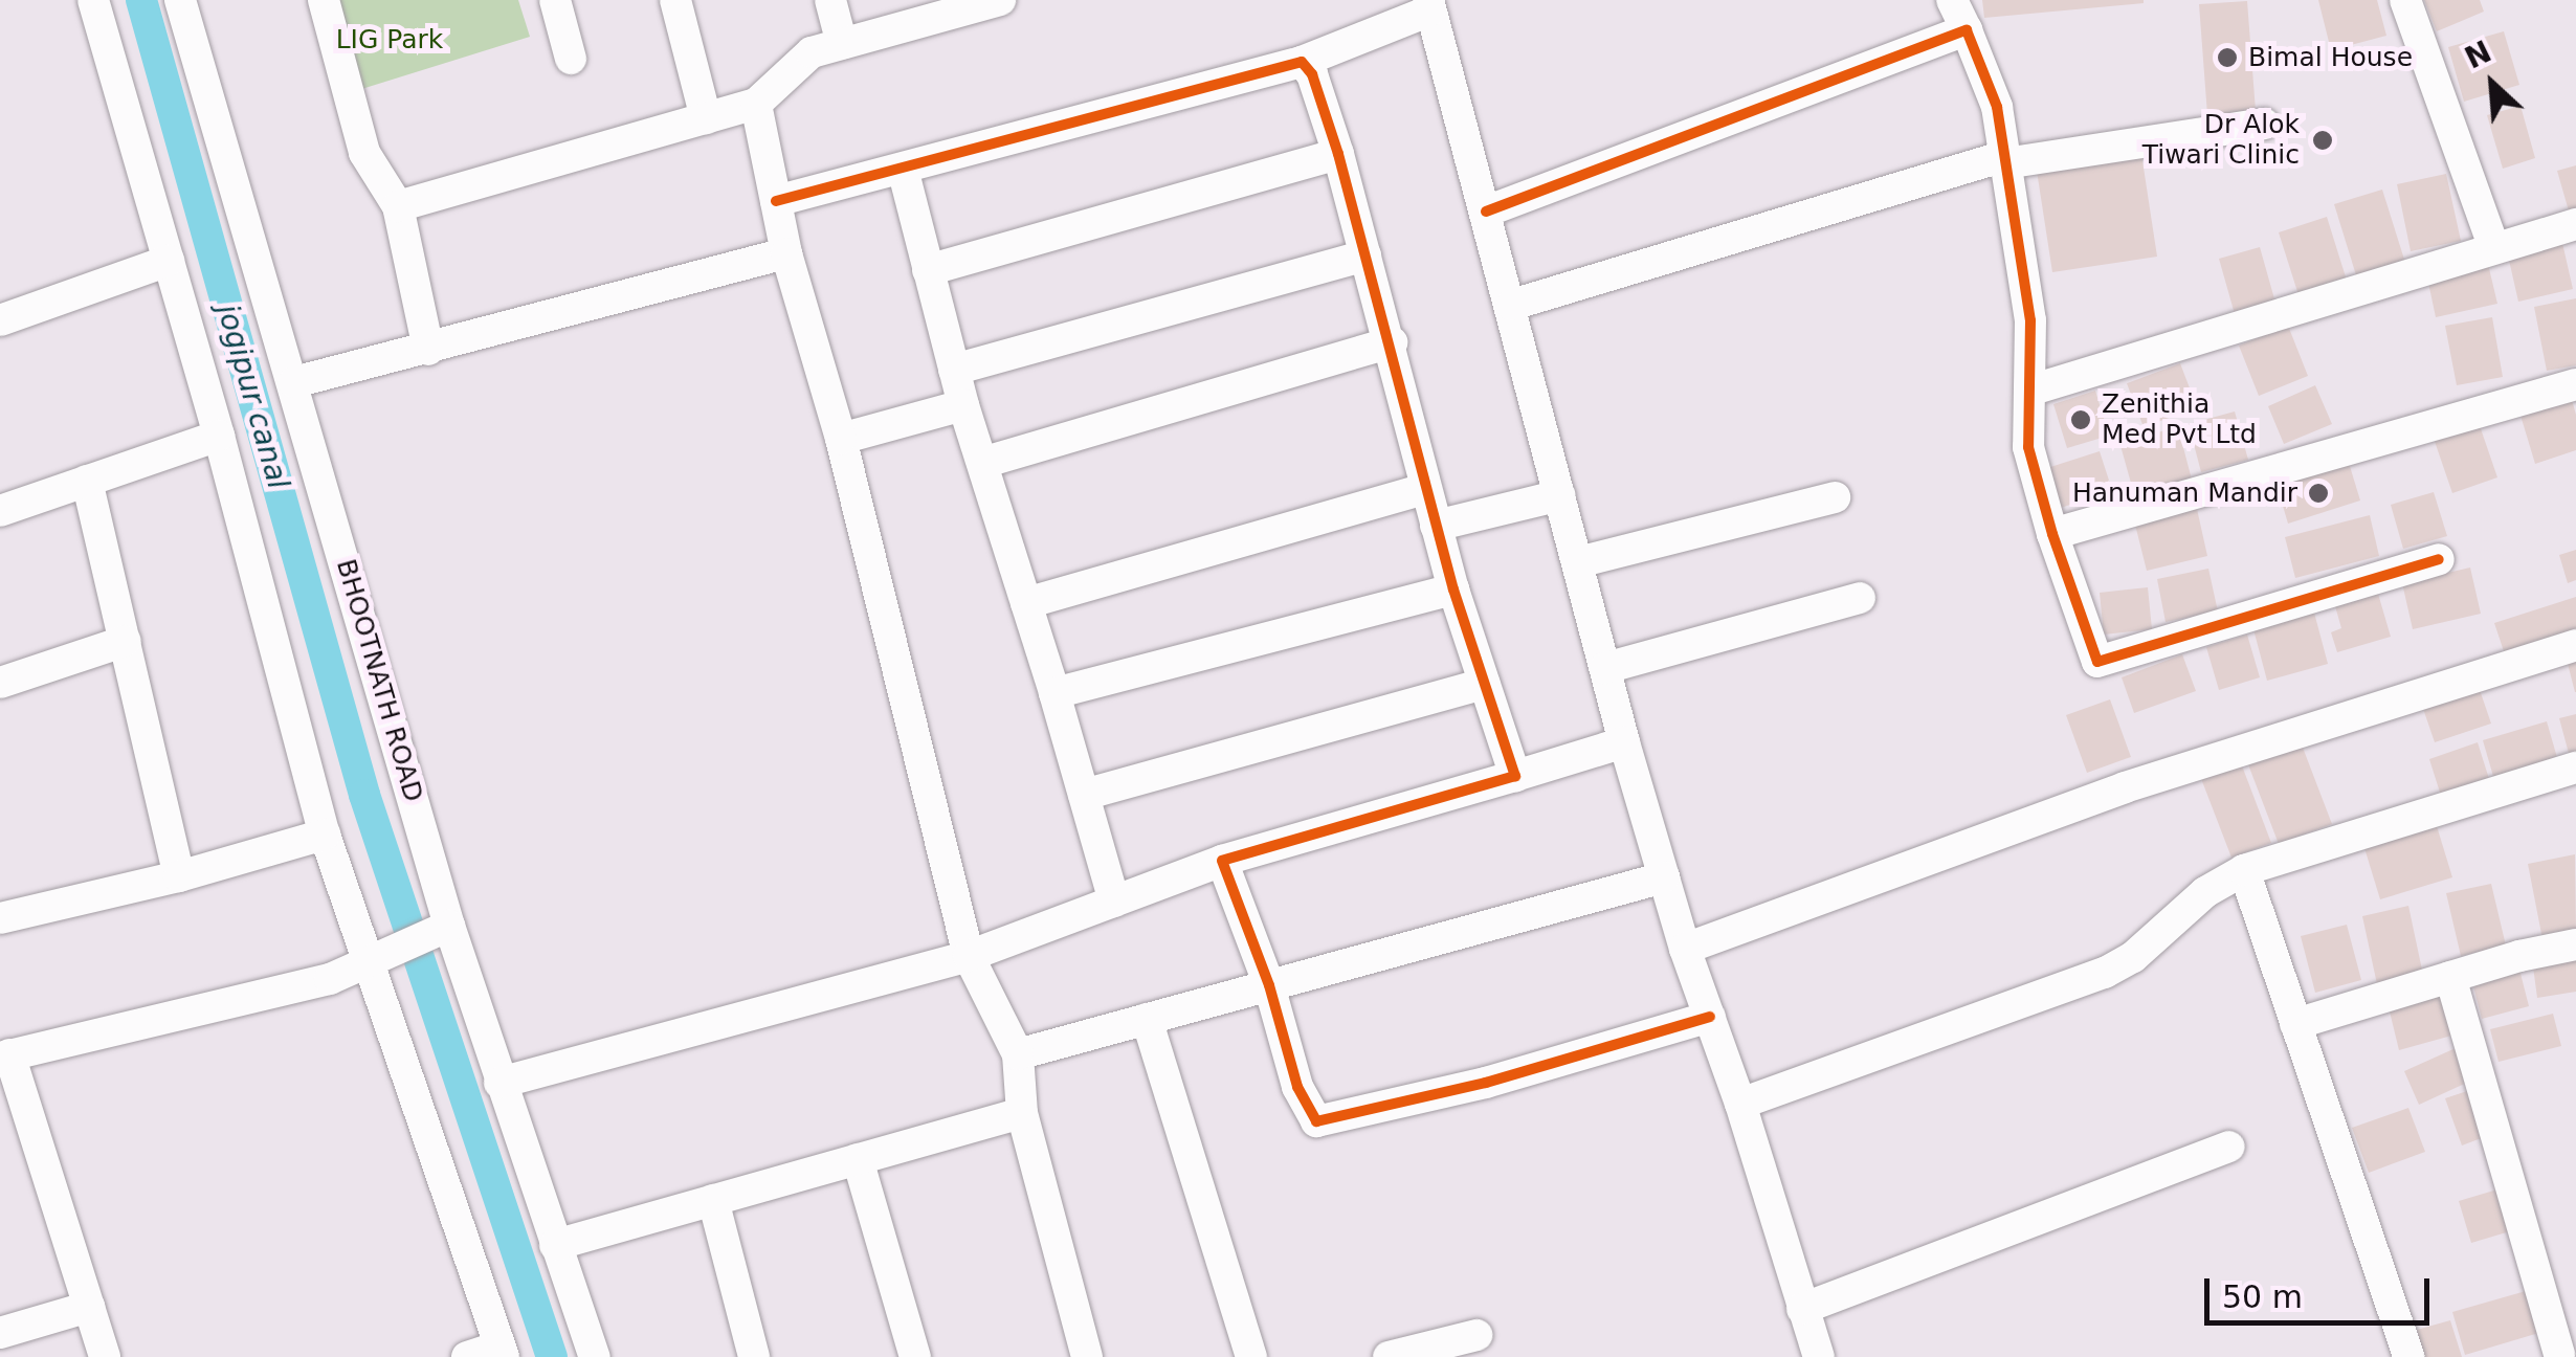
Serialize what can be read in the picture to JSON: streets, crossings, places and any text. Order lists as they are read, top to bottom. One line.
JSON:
{"streets":{"street":["BHOOTNATH ROAD"]},"water":["jogipur canal"],"parks":["LIG Park"],"places":["Bimal House","Dr Alok Tiwari Clinic","Zenithia Med Pvt Ltd","Hanuman Mandir"],"scale_bar":"50 m","north":"top left"}
